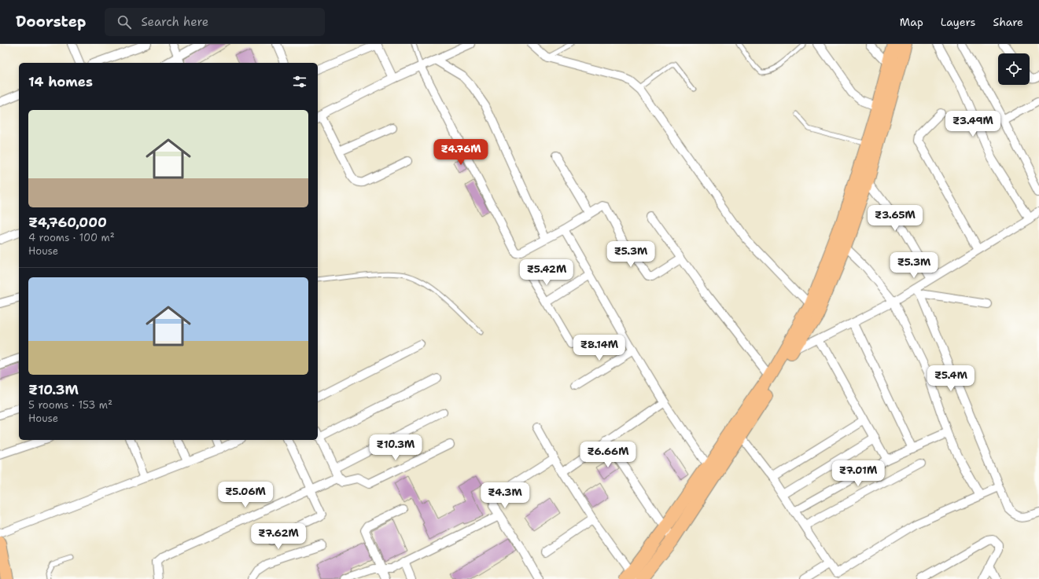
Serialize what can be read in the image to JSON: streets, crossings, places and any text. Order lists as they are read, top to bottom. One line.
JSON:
{"page":{"header":"Doorstep","search":"Search here","nav":["Map","Layers","Share"],"heading":"14 homes","list":[{"name":"₹4,760,000","note":"4 rooms · 100 m² · House"},{"name":"₹10.3M","note":"5 rooms · 153 m² · House"}],"price":["₹3.49M","₹4.76M","₹3.65M","₹5.3M","₹5.3M","₹5.42M","₹8.14M","₹5.4M","₹10.3M","₹6.66M","₹7.01M","₹5.06M","₹4.3M","₹7.62M"]}}
